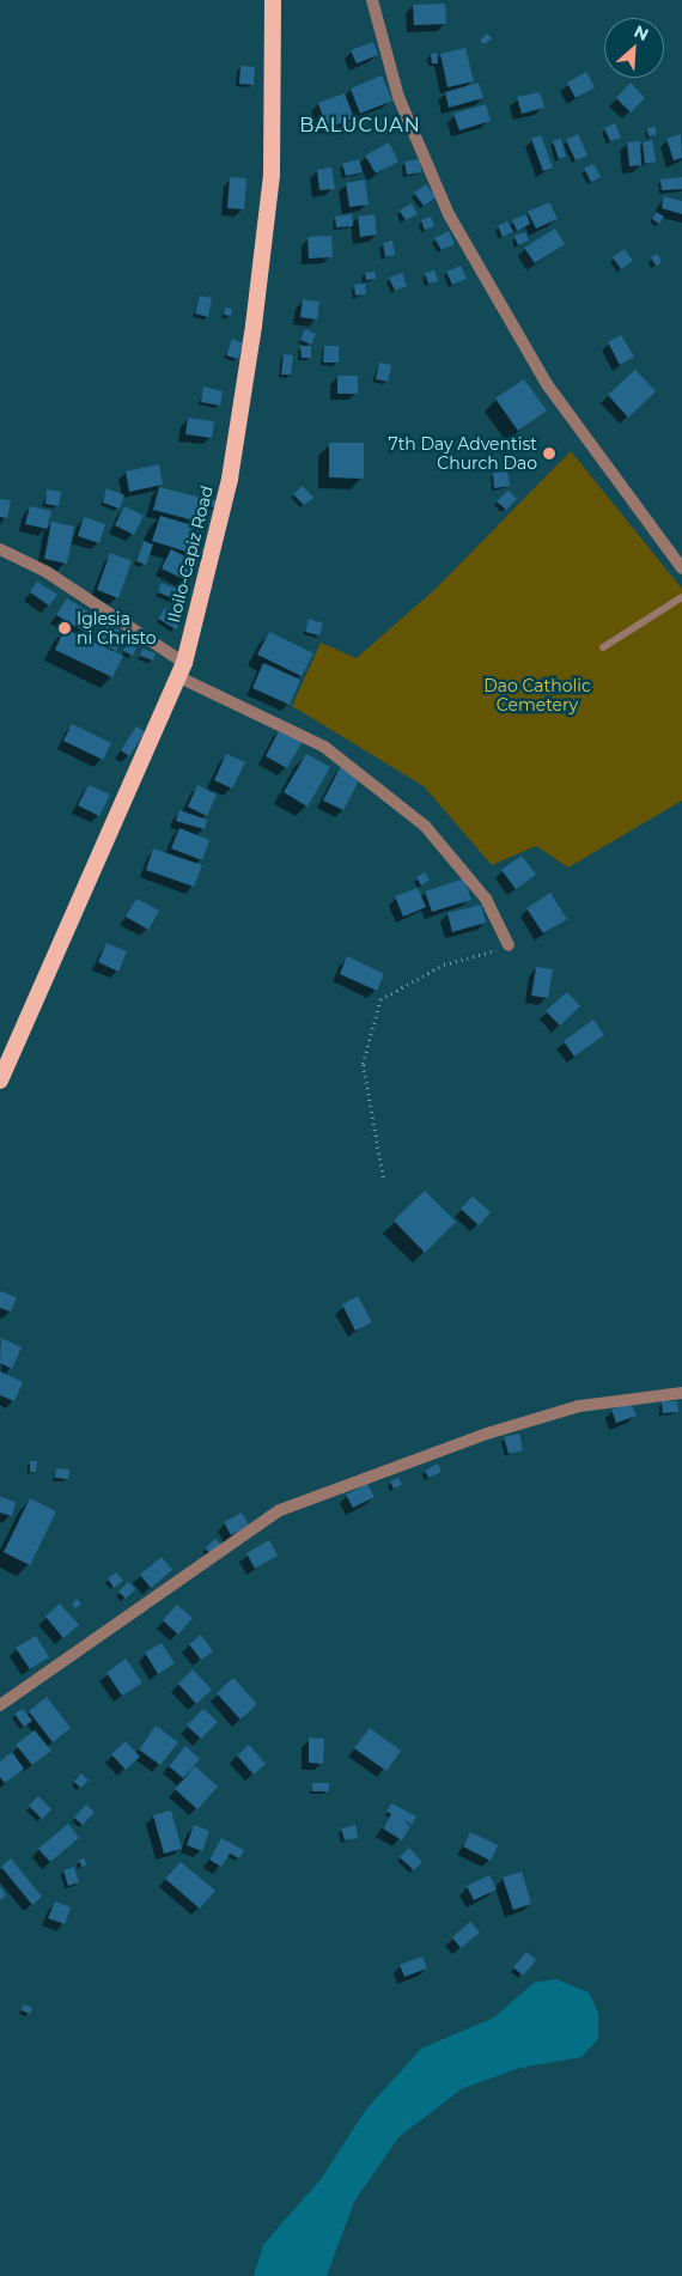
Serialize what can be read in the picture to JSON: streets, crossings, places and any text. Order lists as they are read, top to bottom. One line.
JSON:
{"streets":{"highway":["Iloilo-Capiz Road"]},"districts":["BALUCUAN"],"parks":["Dao Catholic Cemetery"],"places":["7th Day Adventist Church Dao","Iglesia ni Christo"],"north":"top right"}
